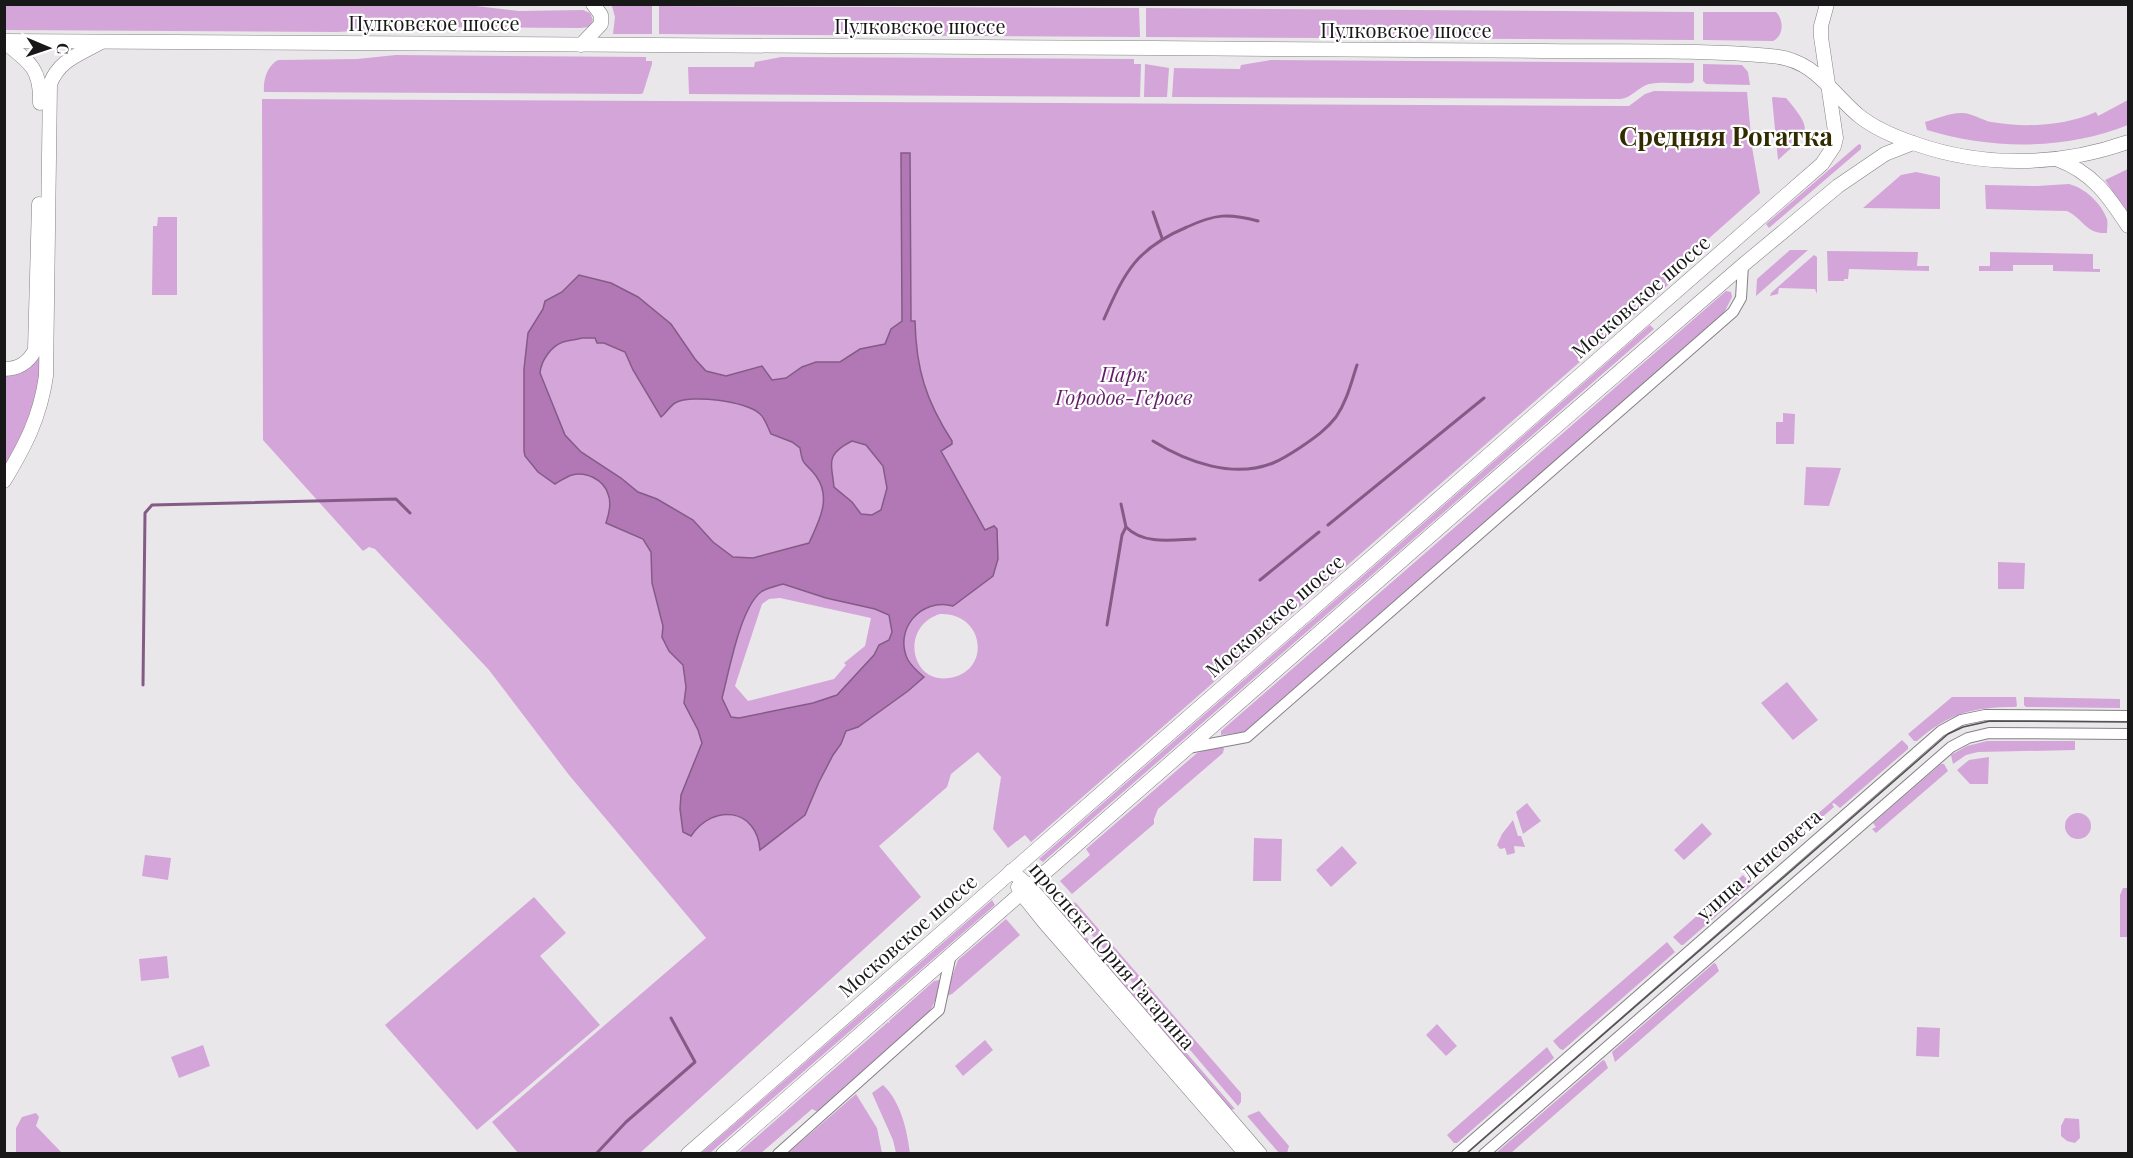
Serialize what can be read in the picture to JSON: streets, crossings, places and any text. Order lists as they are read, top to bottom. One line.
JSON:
{"streets":{"main road":["Пулковское шоссе","Московское шоссе","проспект Юрия Гагарина"],"street":["улица Ленсовета"]},"crossings":[["Пулковское шоссе","Московское шоссе"],["Московское шоссе","проспект Юрия Гагарина"]],"districts":["Средняя Рогатка"],"parks":["Парк Городов-Героев"],"north":"right"}
